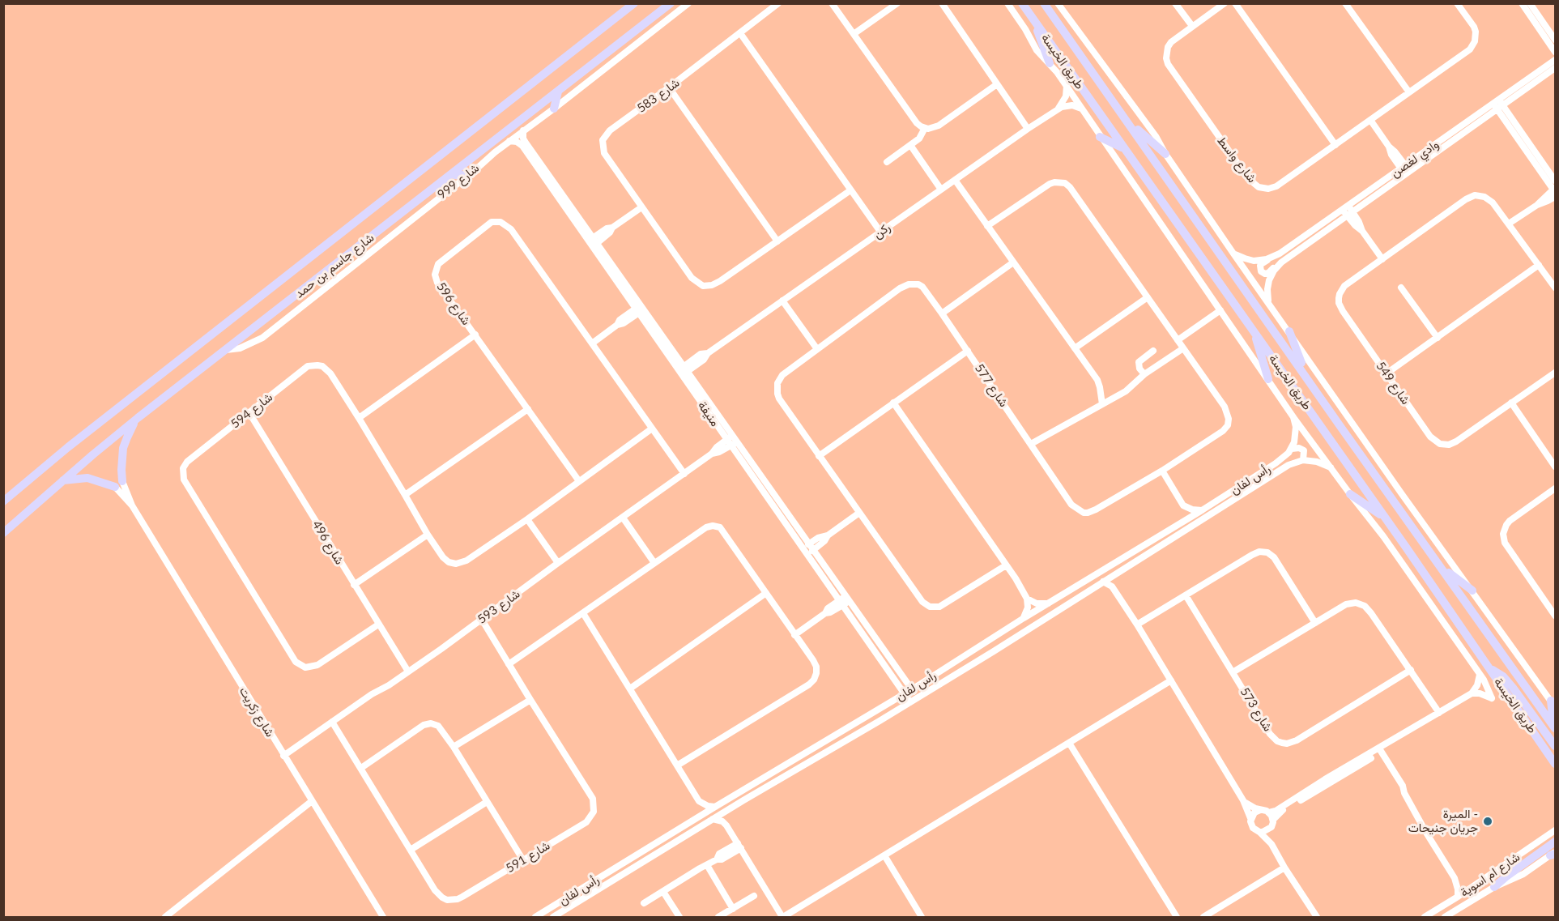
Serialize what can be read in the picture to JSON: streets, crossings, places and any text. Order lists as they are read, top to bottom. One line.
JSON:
{"streets":{"main road":["طريق الخيسة","شارع جاسم بن حمد"],"street":["شارع 583","وادي لغصن","شارع واسط","شارع 999","ركن","شارع 596","شارع 549","شارع 577","شارع 594","منيفة","رأس لفان","شارع 496","شارع 593","شارع 573","شارع زكريت","شارع 591","شارع ام اسوية"]},"crossings":[["شارع 999","شارع جاسم بن حمد"],["شارع 999","منيفة"],["ركن","منيفة"],["شارع 596","شارع 594"],["شارع 596","شارع 593"],["شارع 594","شارع 496"],["منيفة","رأس لفان"],["منيفة","شارع 593"],["شارع 496","شارع 593"],["شارع 593","شارع زكريت"],["شارع 593","شارع 591"]],"places":["الميرة - جريان جنيحات"]}
